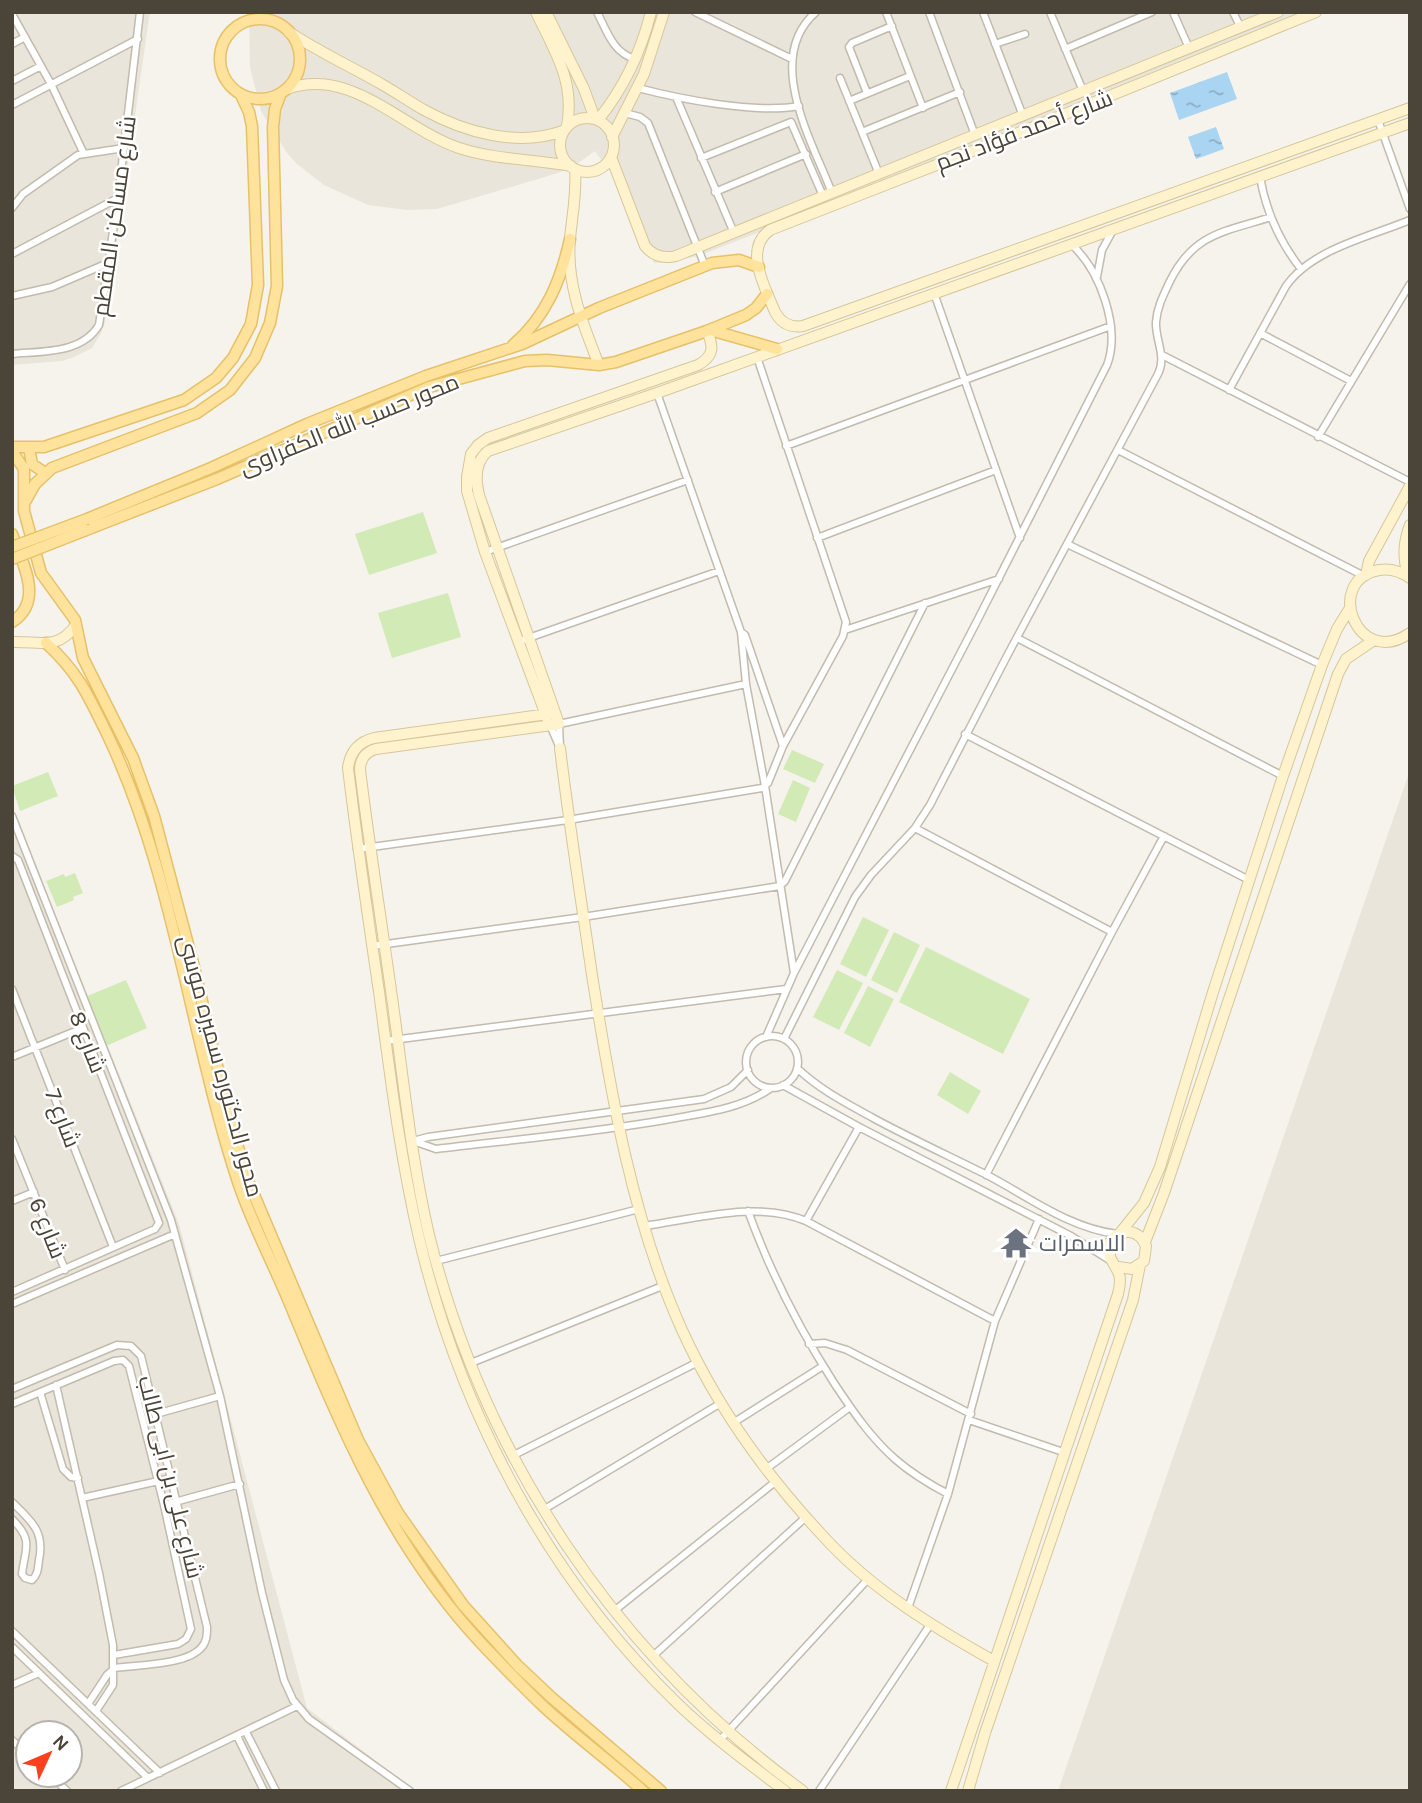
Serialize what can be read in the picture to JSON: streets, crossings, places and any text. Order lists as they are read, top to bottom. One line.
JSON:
{"streets":{"main road":["محور حسب الله الكفراوى","محور الدكتوره سميره موسى"],"street":["شارع أحمد فؤاد نجم","شارع مساكن المقطم","شارع 8","شارع 7","شارع 6","شارع على بن ابى طالب"]},"crossings":[["شارع أحمد فؤاد نجم","محور حسب الله الكفراوى"],["شارع 8","شارع 7"]],"places":{"temple":["الاسمرات"]},"north":"top right"}
